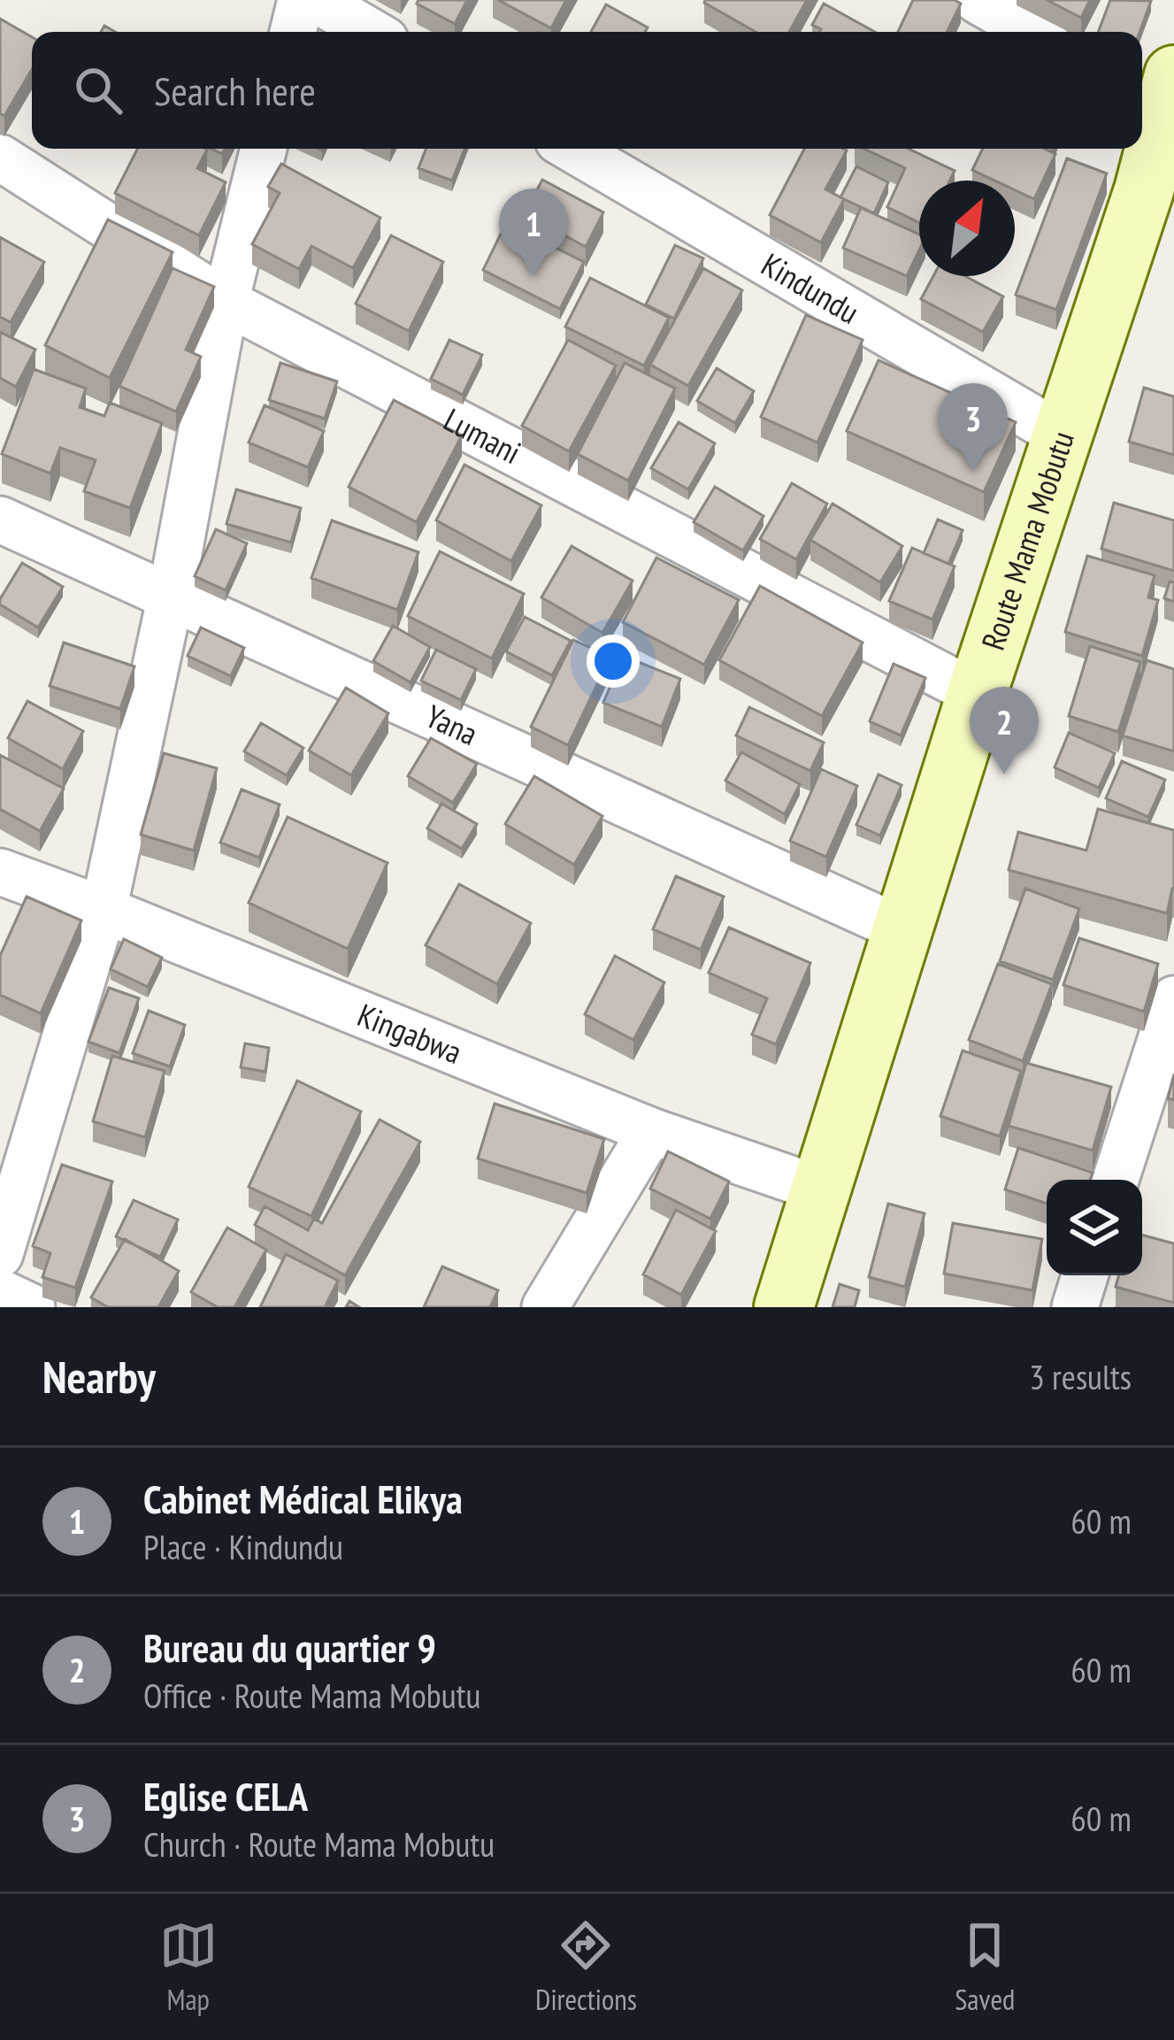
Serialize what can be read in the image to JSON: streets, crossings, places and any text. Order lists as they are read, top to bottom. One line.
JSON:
{"streets":{"street":["Kindundu","Lumani","Route Mama Mobutu","Yana","Kingabwa"]},"crossings":[["Kindundu","Route Mama Mobutu"],["Lumani","Route Mama Mobutu"],["Route Mama Mobutu","Yana"],["Route Mama Mobutu","Kingabwa"]],"north":"top right","page":{"search":"Search here","pins":["1","3","2"],"heading":["Nearby","3 results"],"list":[{"mark":"1","name":"Cabinet Médical Elikya","note":"Place · Kindundu","value":"60 m"},{"mark":"2","name":"Bureau du quartier 9","note":"Office · Route Mama Mobutu","value":"60 m"},{"mark":"3","name":"Eglise CELA","note":"Church · Route Mama Mobutu","value":"60 m"}],"nav":["Map","Directions","Saved"]}}
